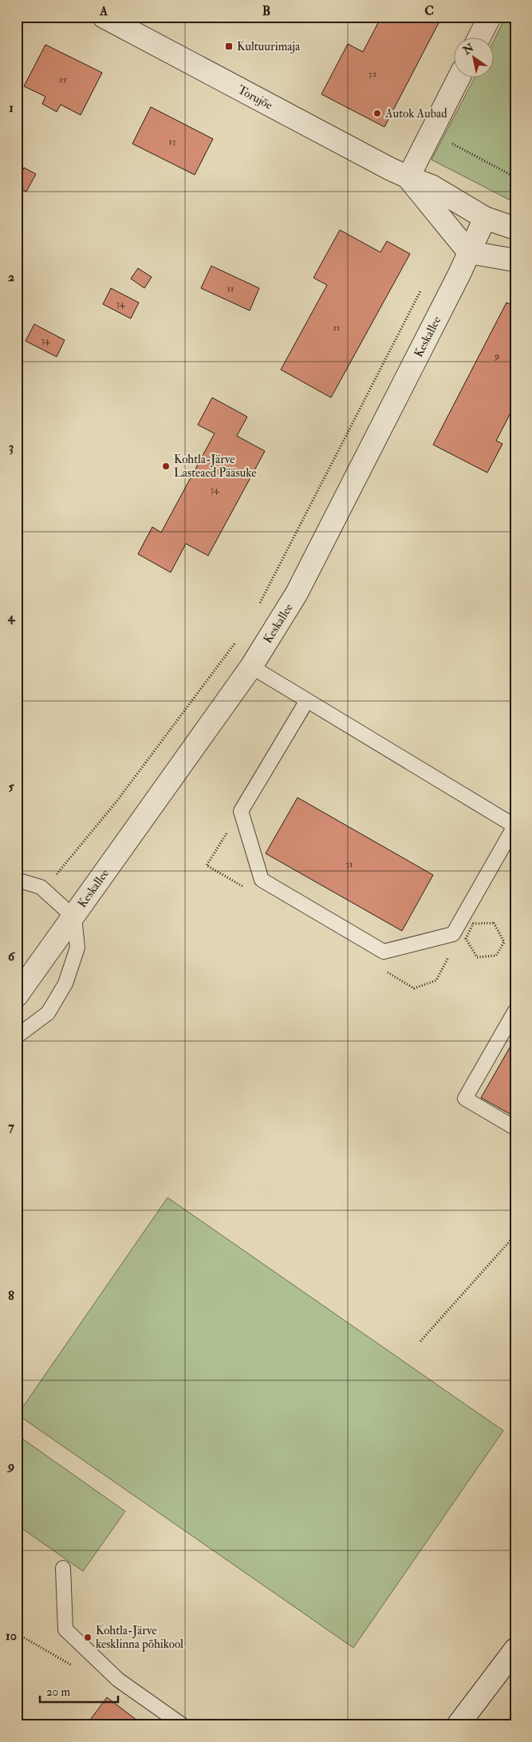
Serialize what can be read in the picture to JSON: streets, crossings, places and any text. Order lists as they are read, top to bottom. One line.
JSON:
{"streets":{"street":["Torujõe","Keskallee"]},"crossings":[["Torujõe","Keskallee"]],"places":{"transit":["Kultuurimaja"],"other":["Autok Aubad","Kohtla-Järve Lasteaed Pääsuke","Kohtla-Järve kesklinna põhikool"]},"house_numbers":["32","15","13","11","34","11","34","9","34","31"],"scale_bar":"20 m","north":"top left","grid":{"columns":["A","B","C"],"rows":["1","2","3","4","5","6","7","8","9","10"]}}
